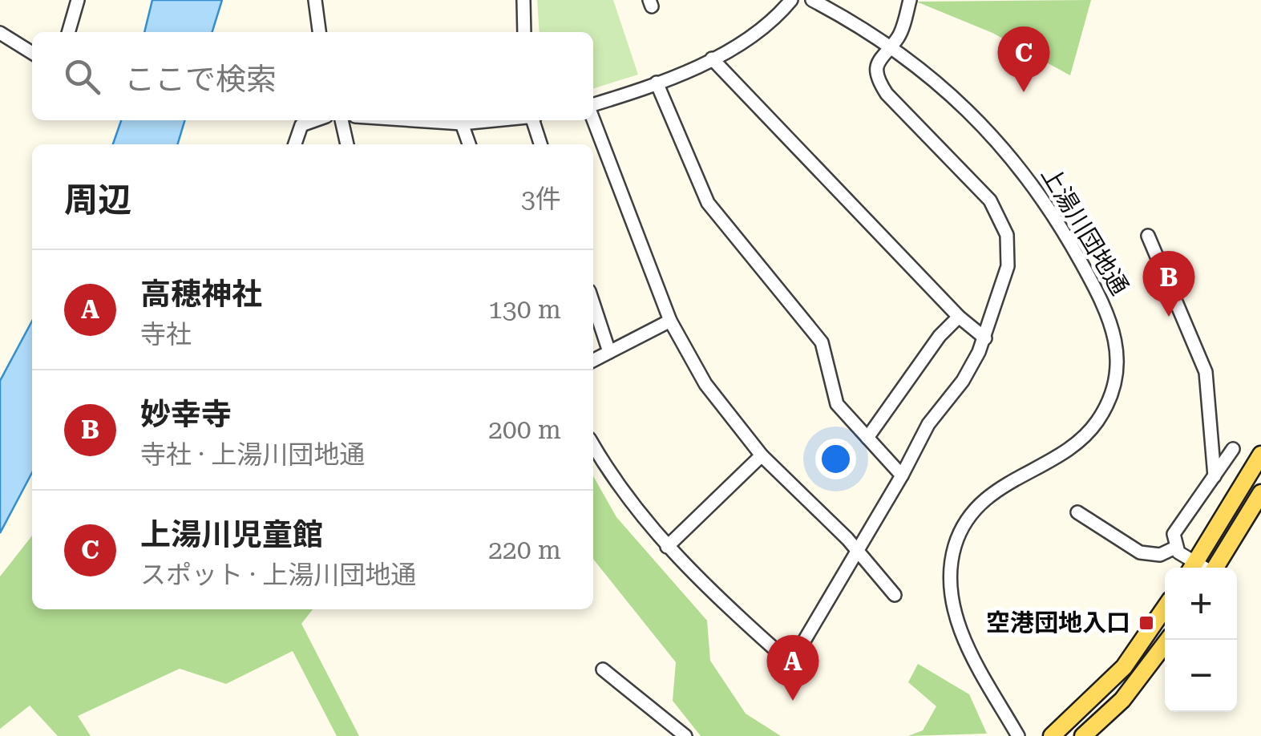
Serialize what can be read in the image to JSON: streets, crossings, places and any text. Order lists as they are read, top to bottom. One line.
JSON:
{"streets":{"street":["上湯川団地通"]},"places":{"transit":["空港団地入口"]},"page":{"pins":["C","B","A"],"search":"ここで検索","heading":["周辺","3件"],"list":[{"mark":"A","name":"高穂神社","note":"寺社","value":"130 m"},{"mark":"B","name":"妙幸寺","note":"寺社 · 上湯川団地通","value":"200 m"},{"mark":"C","name":"上湯川児童館","note":"スポット · 上湯川団地通","value":"220 m"}],"map_buttons":["+","−"]}}
